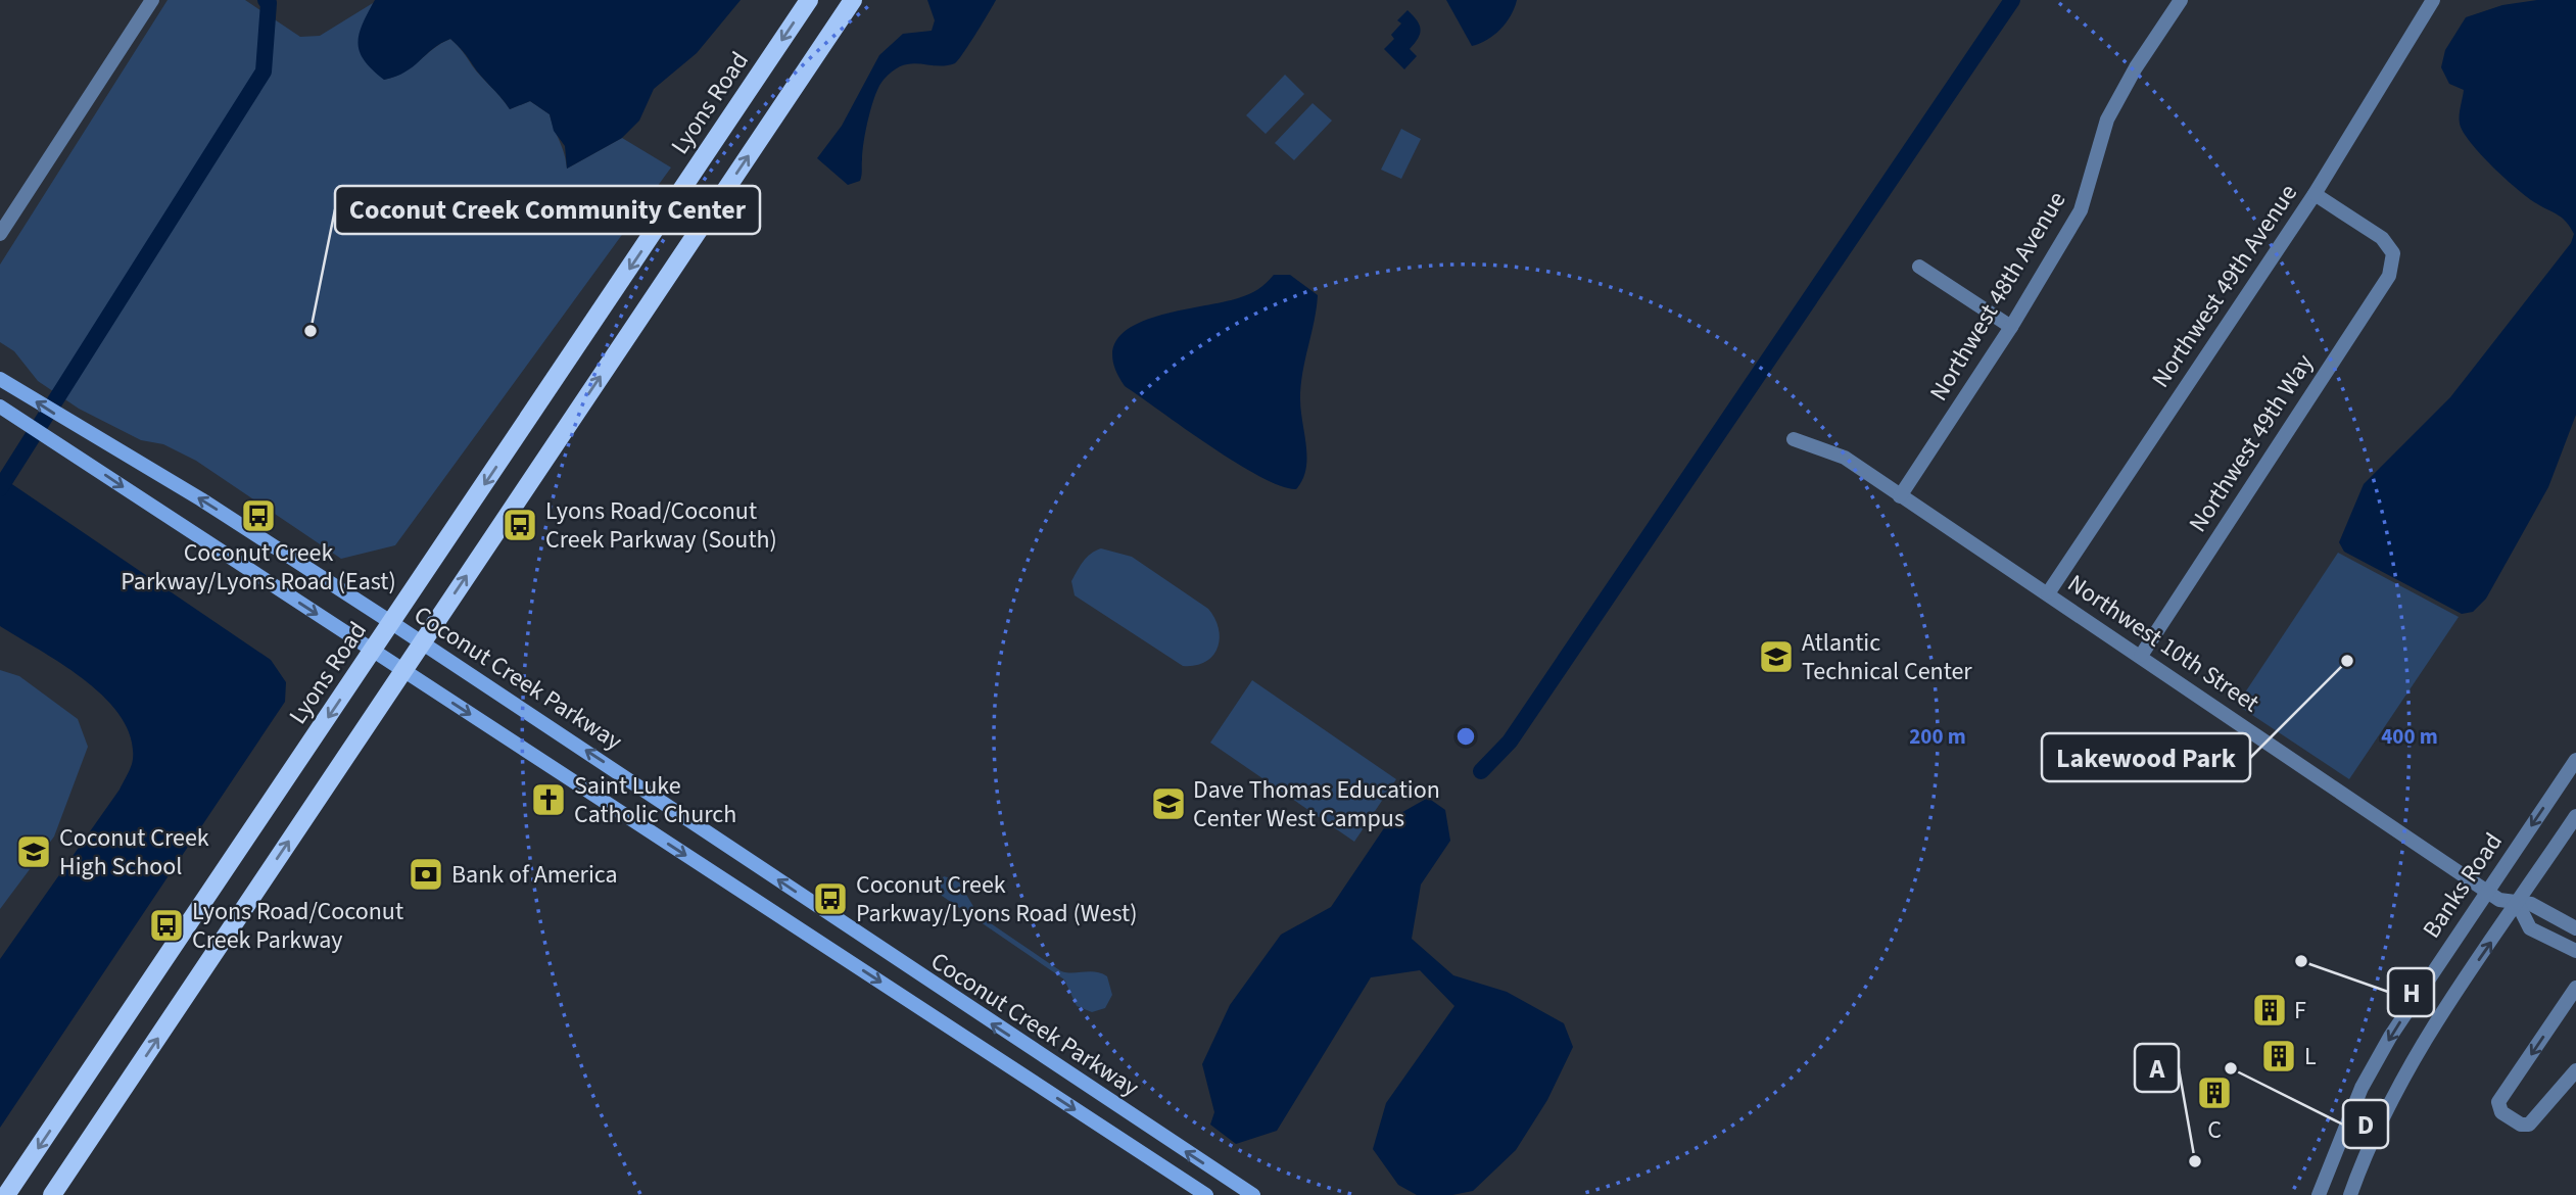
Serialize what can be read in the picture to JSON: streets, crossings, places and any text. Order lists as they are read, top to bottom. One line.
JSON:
{"streets":{"main road":["Lyons Road","Coconut Creek Parkway"],"street":["Northwest 49th Avenue","Northwest 48th Avenue","Northwest 49th Way","Northwest 10th Street","Banks Road"]},"crossings":[["Lyons Road","Coconut Creek Parkway"],["Northwest 49th Avenue","Northwest 49th Way"],["Northwest 49th Avenue","Northwest 10th Street"],["Northwest 48th Avenue","Northwest 10th Street"],["Northwest 49th Way","Northwest 10th Street"],["Northwest 10th Street","Banks Road"]],"places":{"other":["Coconut Creek Community Center","Lakewood Park","H","D","A"],"bus stop":["Coconut Creek Parkway/Lyons Road (East)","Lyons Road/Coconut Creek Parkway (South)","Coconut Creek Parkway/Lyons Road (West)","Lyons Road/Coconut Creek Parkway"],"school or university":["Atlantic Technical Center","Dave Thomas Education Center West Campus","Coconut Creek High School"],"church":["Saint Luke Catholic Church"],"bank":["Bank of America"],"building":["F","L","C"]},"rings":["200 m","400 m"]}
